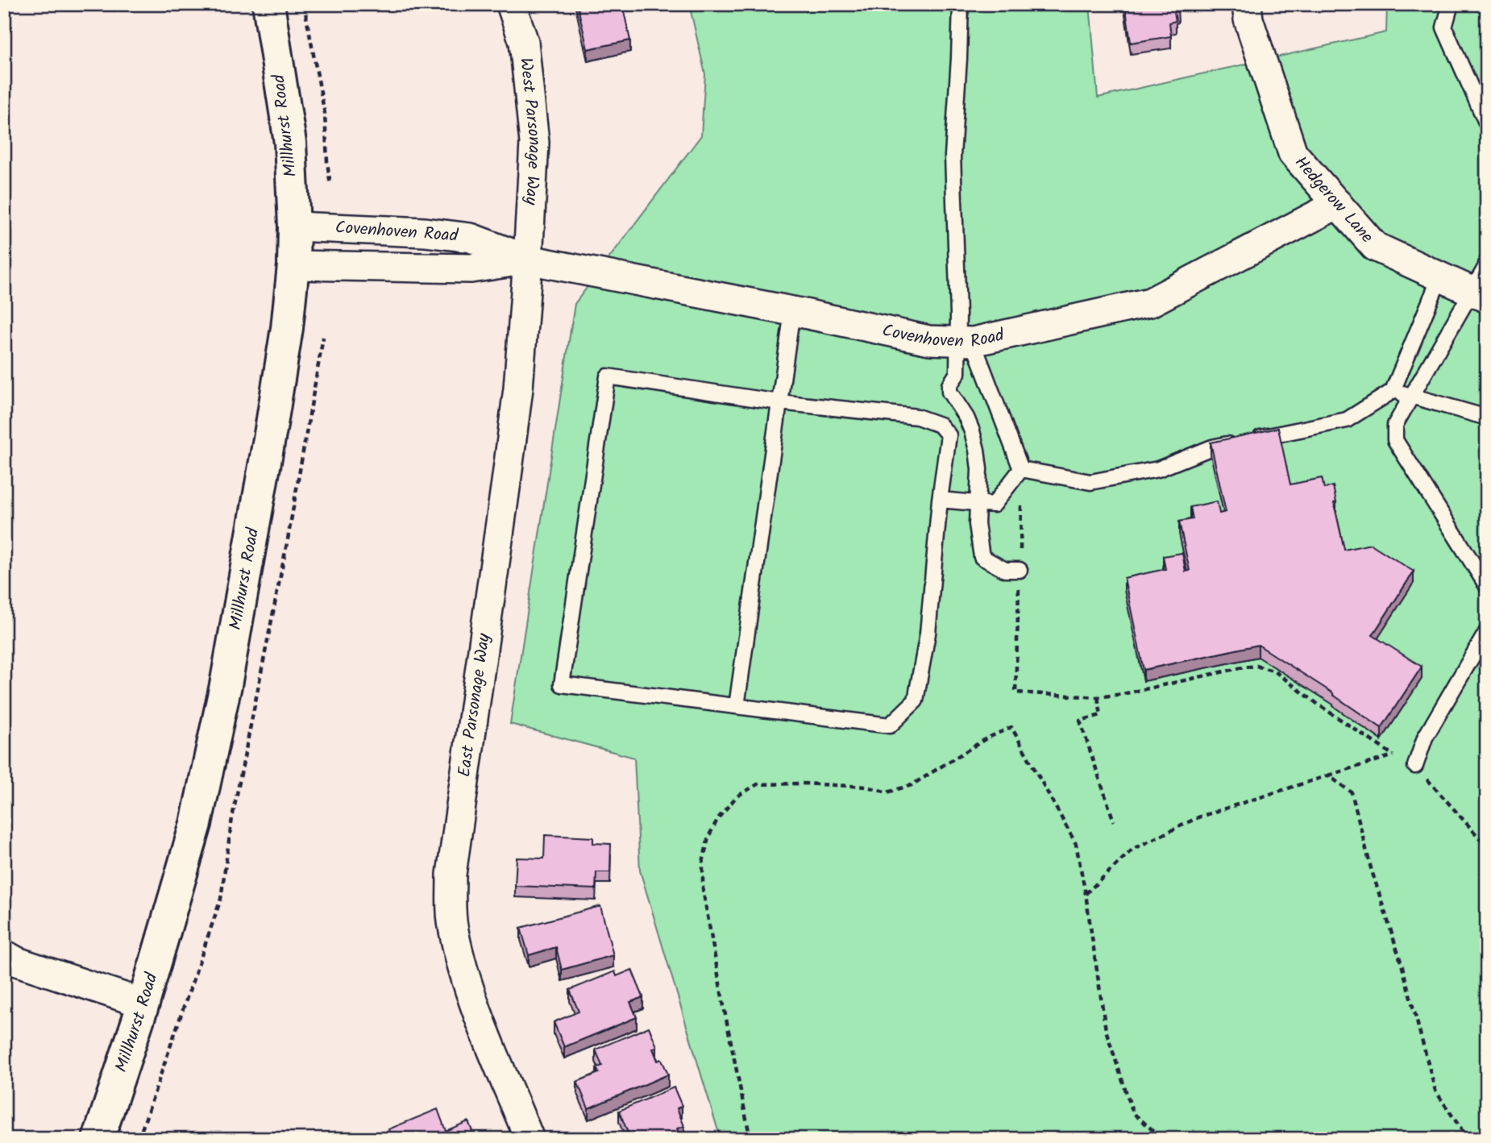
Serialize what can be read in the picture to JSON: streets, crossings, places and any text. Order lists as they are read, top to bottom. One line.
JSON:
{"streets":{"street":["Millhurst Road","West Parsonage Way","Hedgerow Lane","Covenhoven Road","East Parsonage Way"]},"crossings":[["Millhurst Road","Covenhoven Road"],["West Parsonage Way","Covenhoven Road"],["West Parsonage Way","East Parsonage Way"],["Hedgerow Lane","Covenhoven Road"],["Covenhoven Road","East Parsonage Way"]]}
